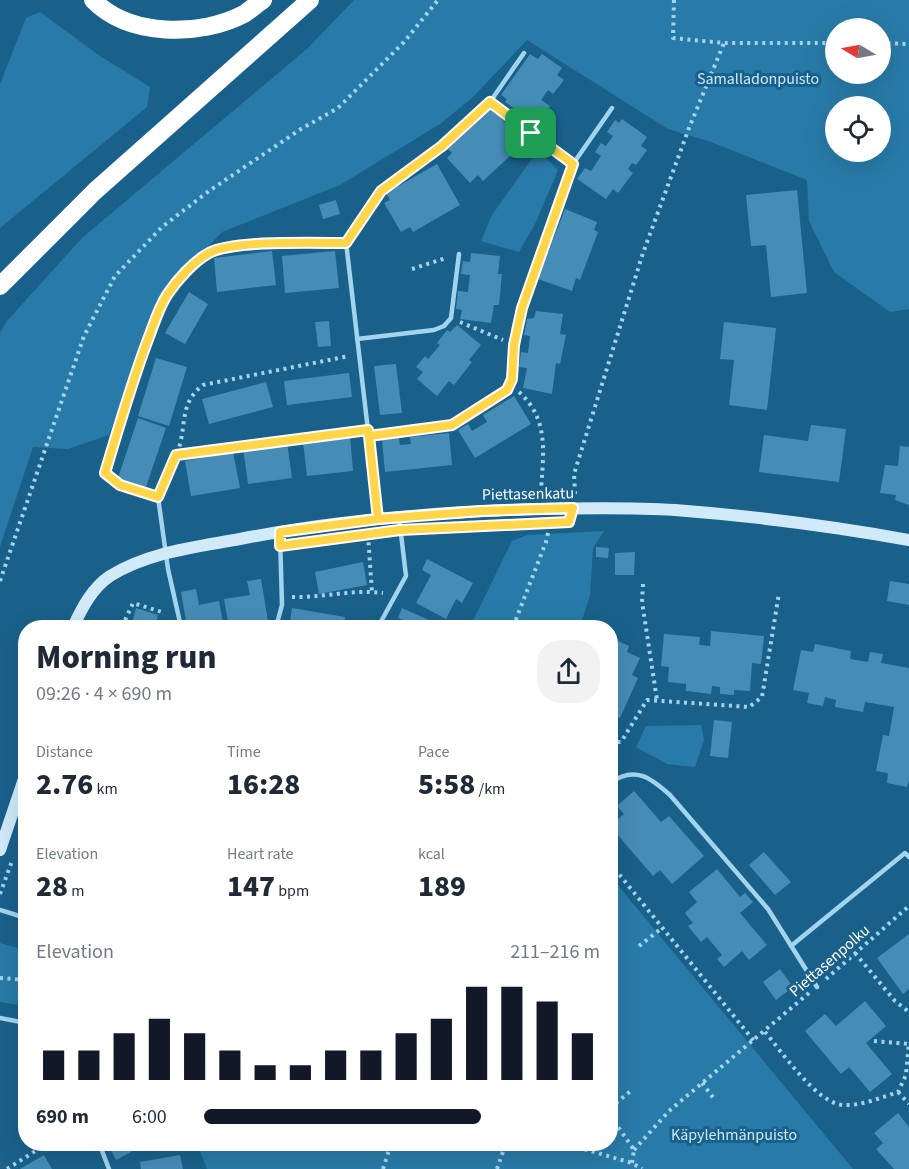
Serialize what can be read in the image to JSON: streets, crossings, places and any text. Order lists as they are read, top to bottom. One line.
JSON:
{"streets":{"street":["Piettasenkatu"],"path":["Piettasenpolku"]},"parks":["Samalladonpuisto","Käpylehmänpuisto"],"north":"left","page":{"heading":["Morning run","09:26 · 4 × 690 m"],"stats":[["Distance","2.76 km"],["Time","16:28"],["Pace","5:58 /km"],["Elevation","28 m"],["Heart rate","147 bpm"],["kcal","189"]],"chart":["Elevation","211–216 m"],"list":[{"name":"690 m","note":"6:00"}]}}
